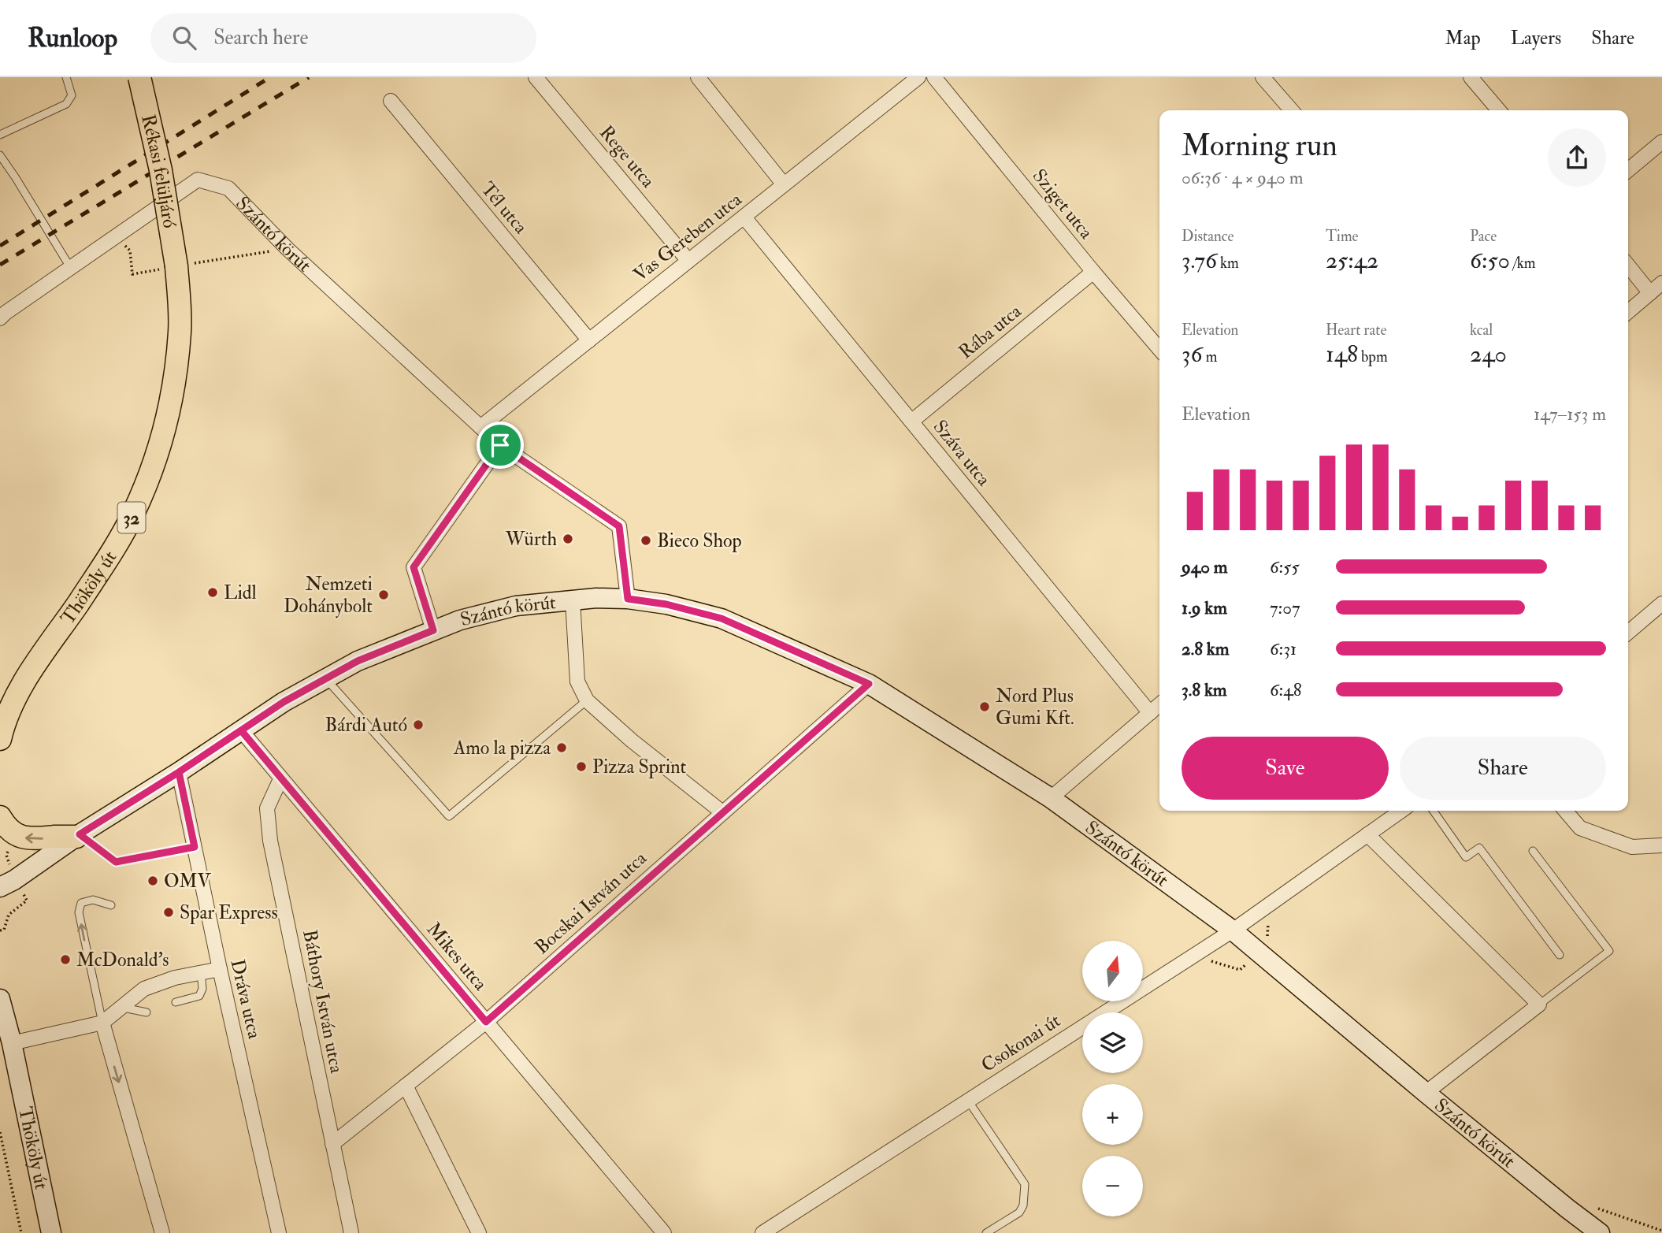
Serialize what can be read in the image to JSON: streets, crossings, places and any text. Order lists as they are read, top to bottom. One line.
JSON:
{"streets":{"main road":["Rékasi felüljáró","32","Thököly út"],"street":["Rege utca","Sziget utca","Tél utca","Szántó körút","Vas Gereben utca","Rába utca","Száva utca","Bocskai István utca","Mikes utca","Dráva utca","Báthory István utca","Csokonai út"]},"crossings":[["Rege utca","Vas Gereben utca"],["Rékasi felüljáró","Thököly út"],["Sziget utca","Rába utca"],["Tél utca","Vas Gereben utca"],["Szántó körút","Vas Gereben utca"],["Szántó körút","Bocskai István utca"],["Szántó körút","Mikes utca"],["Szántó körút","Dráva utca"],["Szántó körút","Csokonai út"],["Vas Gereben utca","Száva utca"],["Rába utca","Száva utca"],["Bocskai István utca","Mikes utca"],["Bocskai István utca","Báthory István utca"],["Mikes utca","Báthory István utca"]],"places":["Würth","Bieco Shop","Lidl","Nemzeti Dohánybolt","Nord Plus Gumi Kft.","Bárdi Autó","Amo la pizza","Pizza Sprint","OMV","Spar Express","McDonald's"],"north":"top","page":{"header":"Runloop","search":"Search here","nav":["Map","Layers","Share"],"heading":["Morning run","06:36 · 4 × 940 m"],"stats":[["Distance","3.76 km"],["Time","25:42"],["Pace","6:50 /km"],["Elevation","36 m"],["Heart rate","148 bpm"],["kcal","240"]],"chart":["Elevation","147–153 m"],"list":[{"name":"940 m","note":"6:55"},{"name":"1.9 km","note":"7:07"},{"name":"2.8 km","note":"6:31"},{"name":"3.8 km","note":"6:48"}],"buttons":["Save","Share"],"map_buttons":["+","−"]}}
